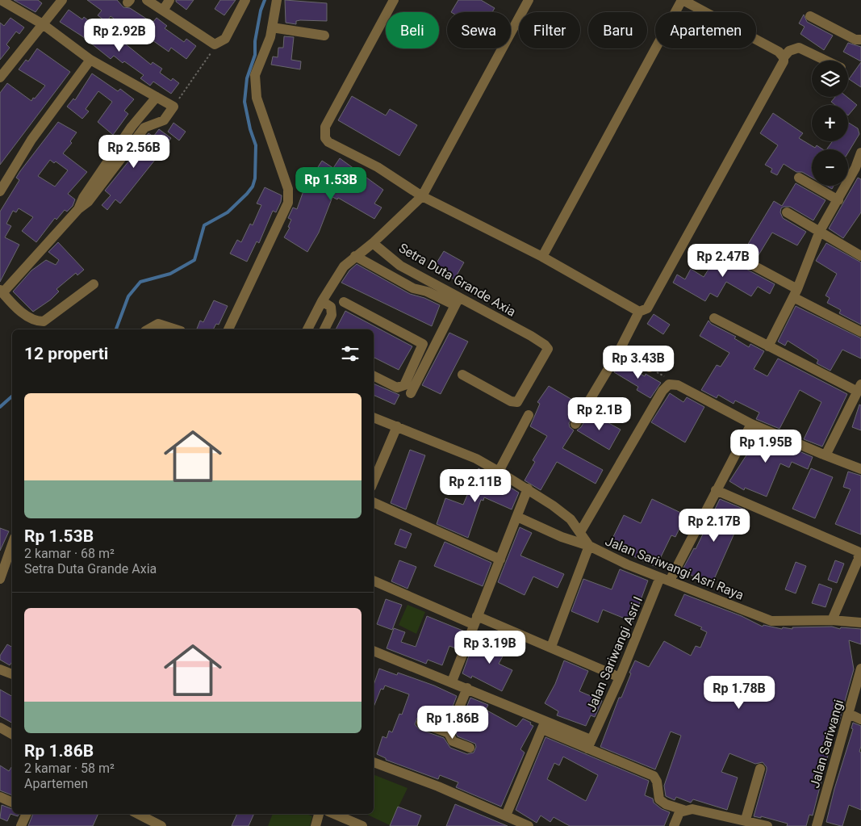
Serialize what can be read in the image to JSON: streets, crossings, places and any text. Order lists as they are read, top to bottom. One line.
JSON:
{"streets":{"street":["Setra Duta Grande Axia","Jalan Sariwangi Asri Raya","Jalan Sariwangi Asri I","Jalan Sariwangi"]},"crossings":[["Jalan Sariwangi Asri Raya","Jalan Sariwangi Asri I"]],"page":{"chip":["Beli","Sewa","Filter","Baru","Apartemen"],"price":["Rp 2.92B","Rp 2.56B","Rp 1.53B","Rp 2.47B","Rp 3.43B","Rp 2.1B","Rp 1.95B","Rp 2.11B","Rp 2.17B","Rp 3.19B","Rp 1.78B","Rp 1.86B"],"map_buttons":["+","−"],"heading":"12 properti","list":[{"name":"Rp 1.53B","note":"2 kamar · 68 m² · Setra Duta Grande Axia"},{"name":"Rp 1.86B","note":"2 kamar · 58 m² · Apartemen"}]}}
